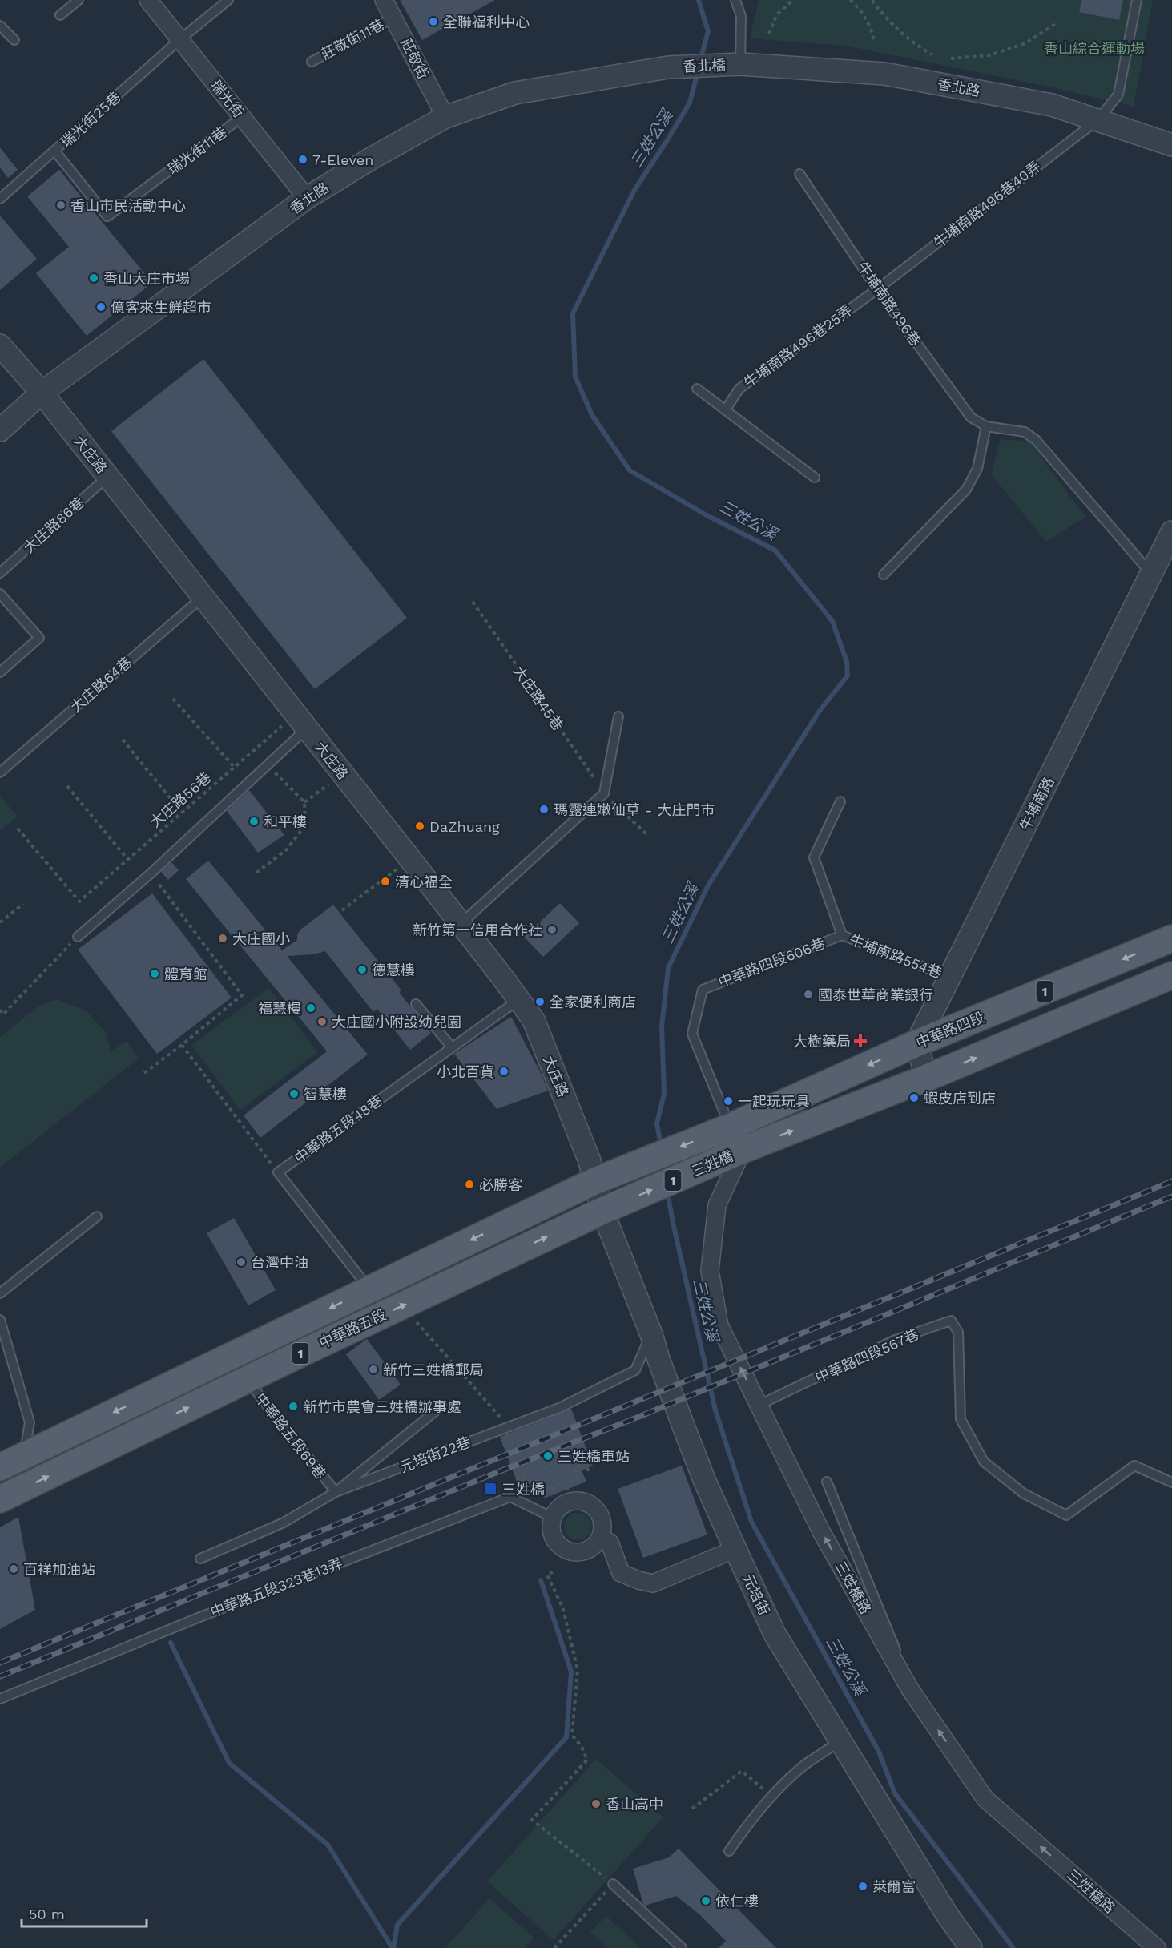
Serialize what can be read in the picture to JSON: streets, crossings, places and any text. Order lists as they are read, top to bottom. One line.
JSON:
{"streets":{"main road":["1","中華路四段","三姓橋","中華路五段"],"street":["莊敬街","香北橋","香北路","瑞光街","大庄路","牛埔南路","三姓橋路","元培街"],"lane":["莊敬街11巷","瑞光街25巷","瑞光街11巷","牛埔南路496巷40弄","牛埔南路496巷","牛埔南路496巷25弄","大庄路86巷","大庄路64巷","牛埔南路554巷","中華路四段606巷","中華路五段48巷","中華路四段567巷","中華路五段69巷","元培街22巷","中華路五段323巷13弄"],"path":["大庄路45巷","大庄路56巷"]},"crossings":[["莊敬街11巷","莊敬街"],["莊敬街","香北路"],["香北橋","香北路"],["香北路","瑞光街"],["香北路","牛埔南路496巷40弄"],["香北路","大庄路"],["瑞光街","瑞光街25巷"],["瑞光街","瑞光街11巷"],["瑞光街25巷","瑞光街11巷"],["牛埔南路496巷40弄","牛埔南路496巷"],["牛埔南路496巷40弄","牛埔南路496巷25弄"],["牛埔南路496巷","牛埔南路496巷25弄"],["牛埔南路496巷","牛埔南路"],["大庄路","大庄路86巷"],["大庄路","大庄路64巷"],["大庄路","大庄路56巷"],["大庄路","中華路五段48巷"],["大庄路","三姓橋"],["大庄路","中華路五段"],["大庄路","元培街"],["牛埔南路","牛埔南路554巷"],["牛埔南路","中華路四段"],["牛埔南路554巷","中華路四段606巷"],["中華路四段606巷","中華路四段"],["中華路四段606巷","三姓橋"],["1","三姓橋"],["1","三姓橋路"],["中華路四段","三姓橋"],["三姓橋","中華路五段"],["三姓橋","三姓橋路"],["三姓橋","元培街"],["中華路五段","中華路五段69巷"],["中華路五段","元培街"],["中華路四段567巷","三姓橋路"],["中華路五段69巷","元培街22巷"],["元培街22巷","元培街"]],"one_way":["三姓橋路"],"water":["三姓公溪"],"parks":["香山綜合運動場"],"places":{"other":["全聯福利中心","7-Eleven","香山市民活動中心","香山大庄市場","億客來生鮮超市","瑪露連嫩仙草 - 大庄門市","和平樓","DaZhuang","清心福全","新竹第一信用合作社","大庄國小","德慧樓","體育館","國泰世華商業銀行","全家便利商店","福慧樓","大庄國小附設幼兒園","小北百貨","智慧樓","蝦皮店到店","一起玩玩具","必勝客","台灣中油","新竹三姓橋郵局","新竹市農會三姓橋辦事處","三姓橋車站","百祥加油站","香山高中","萊爾富","依仁樓"],"health":["大樹藥局"],"transit":["三姓橋"]},"scale_bar":"50 m"}
